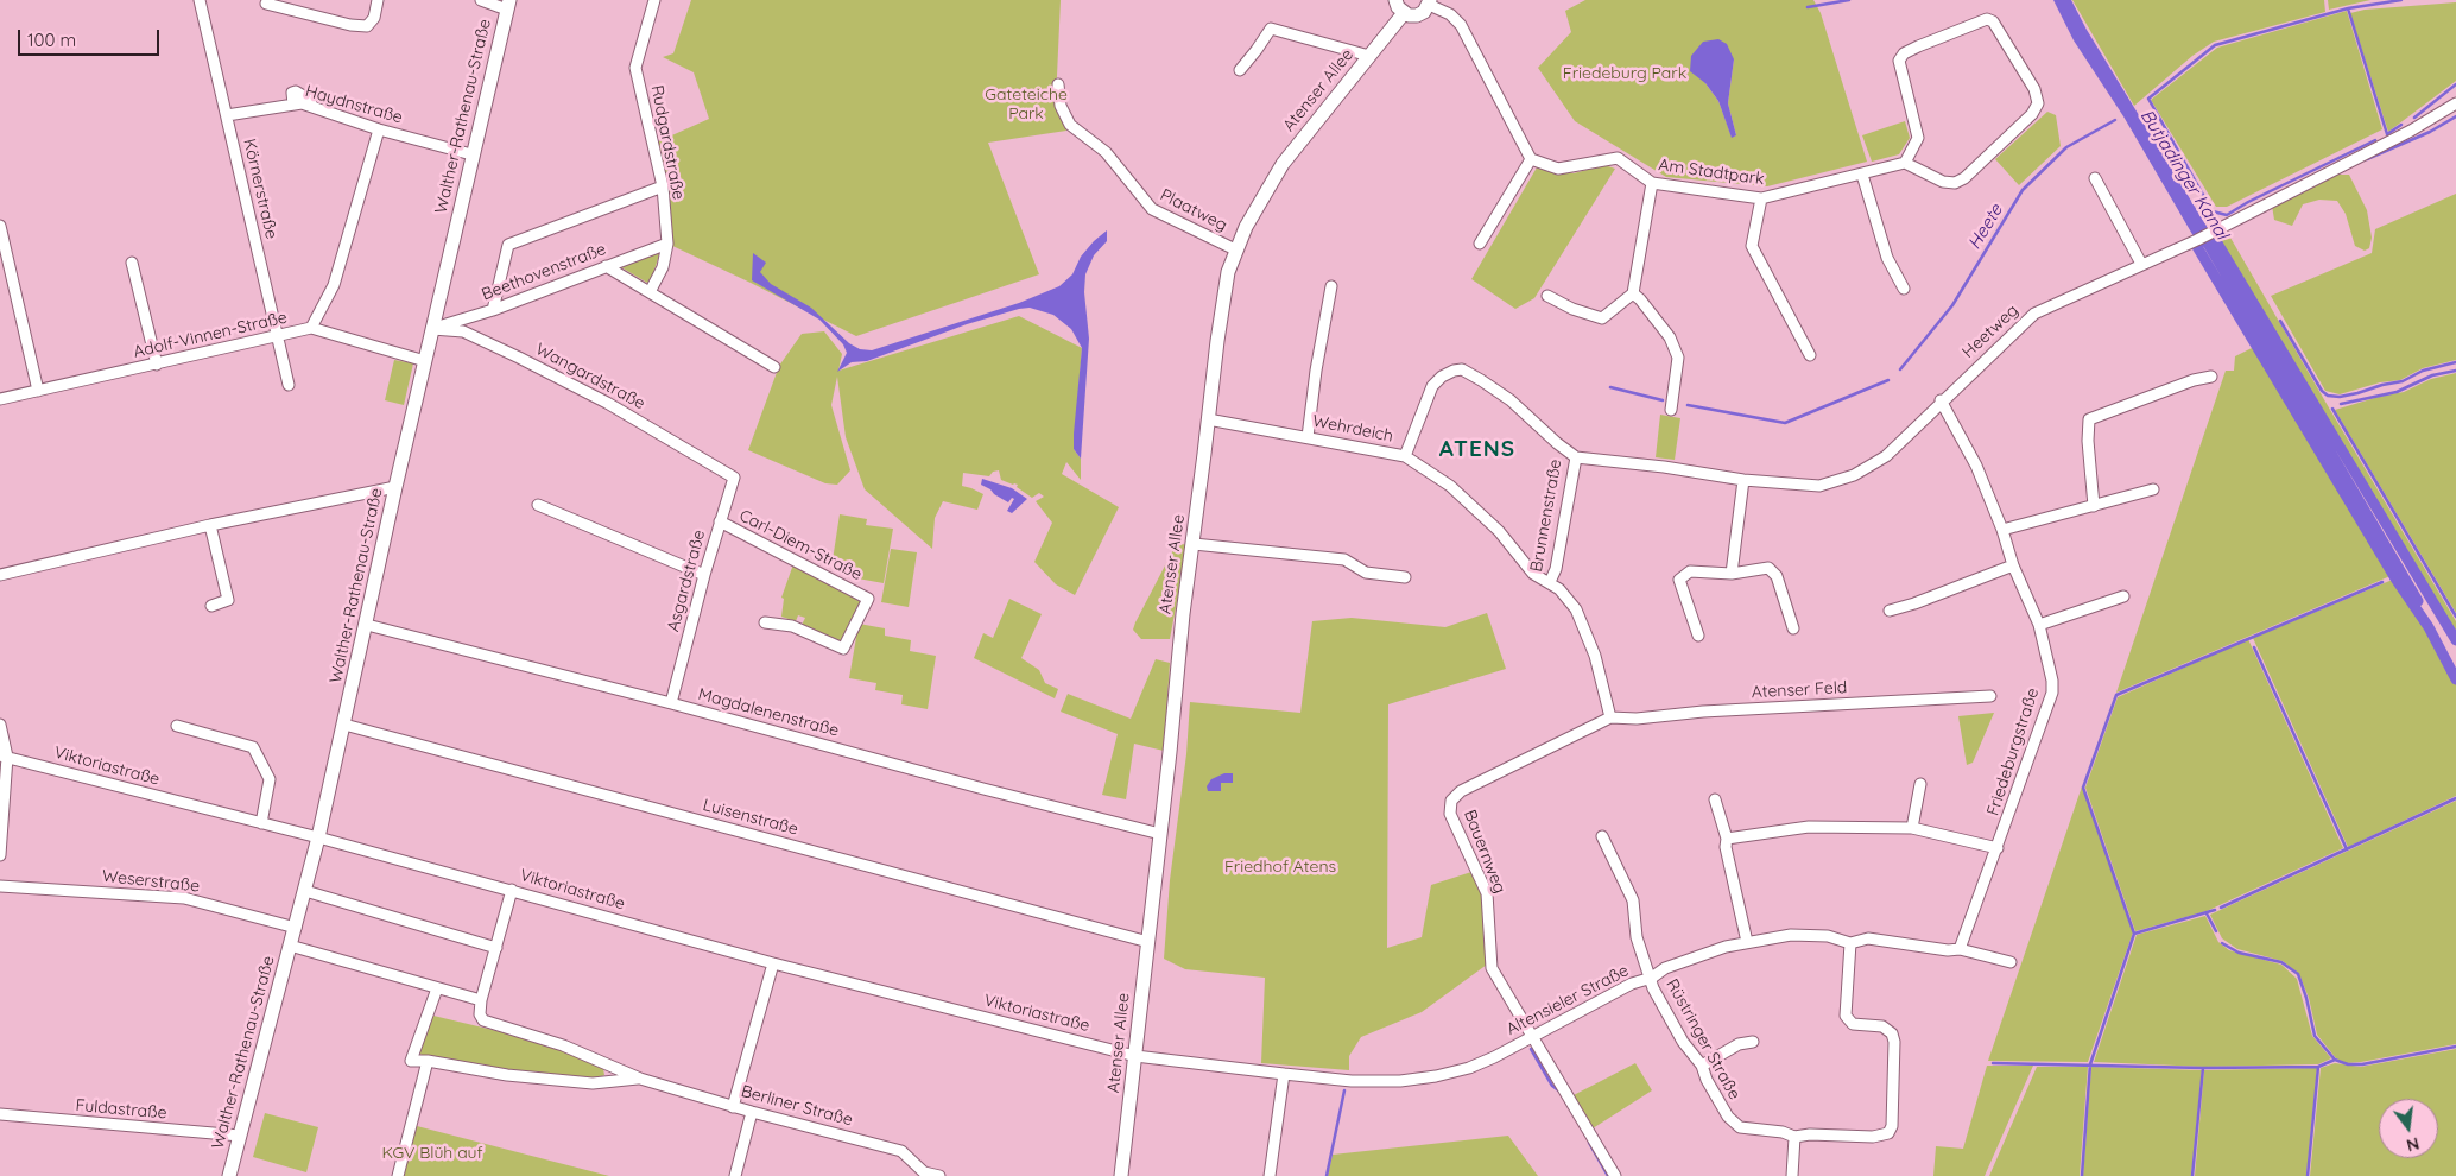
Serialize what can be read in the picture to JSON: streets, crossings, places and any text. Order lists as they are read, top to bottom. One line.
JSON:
{"streets":{"street":["Atenser Allee","Haydnstraße","Walther-Rathenau-Straße","Rudgardstraße","Am Stadtpark","Körnerstraße","Plaatweg","Beethovenstraße","Heetweg","Adolf-Vinnen-Straße","Wangardstraße","Wehrdeich","Brunnenstraße","Carl-Diem-Straße","Asgardstraße","Atenser Feld","Magdalenenstraße","Friedeburgstraße","Viktoriastraße","Luisenstraße","Bauernweg","Weserstraße","Altensieler Straße","Rüstringer Straße","Berliner Straße","Fuldastraße"]},"crossings":[["Atenser Allee","Plaatweg"],["Atenser Allee","Wehrdeich"],["Atenser Allee","Magdalenenstraße"],["Atenser Allee","Viktoriastraße"],["Atenser Allee","Luisenstraße"],["Atenser Allee","Altensieler Straße"],["Haydnstraße","Walther-Rathenau-Straße"],["Haydnstraße","Körnerstraße"],["Walther-Rathenau-Straße","Beethovenstraße"],["Walther-Rathenau-Straße","Adolf-Vinnen-Straße"],["Walther-Rathenau-Straße","Wangardstraße"],["Walther-Rathenau-Straße","Magdalenenstraße"],["Walther-Rathenau-Straße","Viktoriastraße"],["Walther-Rathenau-Straße","Luisenstraße"],["Walther-Rathenau-Straße","Weserstraße"],["Walther-Rathenau-Straße","Fuldastraße"],["Rudgardstraße","Beethovenstraße"],["Körnerstraße","Adolf-Vinnen-Straße"],["Beethovenstraße","Wangardstraße"],["Heetweg","Brunnenstraße"],["Heetweg","Friedeburgstraße"],["Wangardstraße","Asgardstraße"],["Wehrdeich","Brunnenstraße"],["Carl-Diem-Straße","Asgardstraße"],["Asgardstraße","Magdalenenstraße"],["Atenser Feld","Bauernweg"],["Friedeburgstraße","Altensieler Straße"],["Viktoriastraße","Altensieler Straße"],["Bauernweg","Altensieler Straße"],["Altensieler Straße","Rüstringer Straße"]],"districts":["ATENS"],"water":["Butjadinger Kanal","Heete"],"parks":["Friedeburg Park","Gateteiche Park","Friedhof Atens","KGV Blüh auf"],"scale_bar":"100 m","north":"bottom"}
